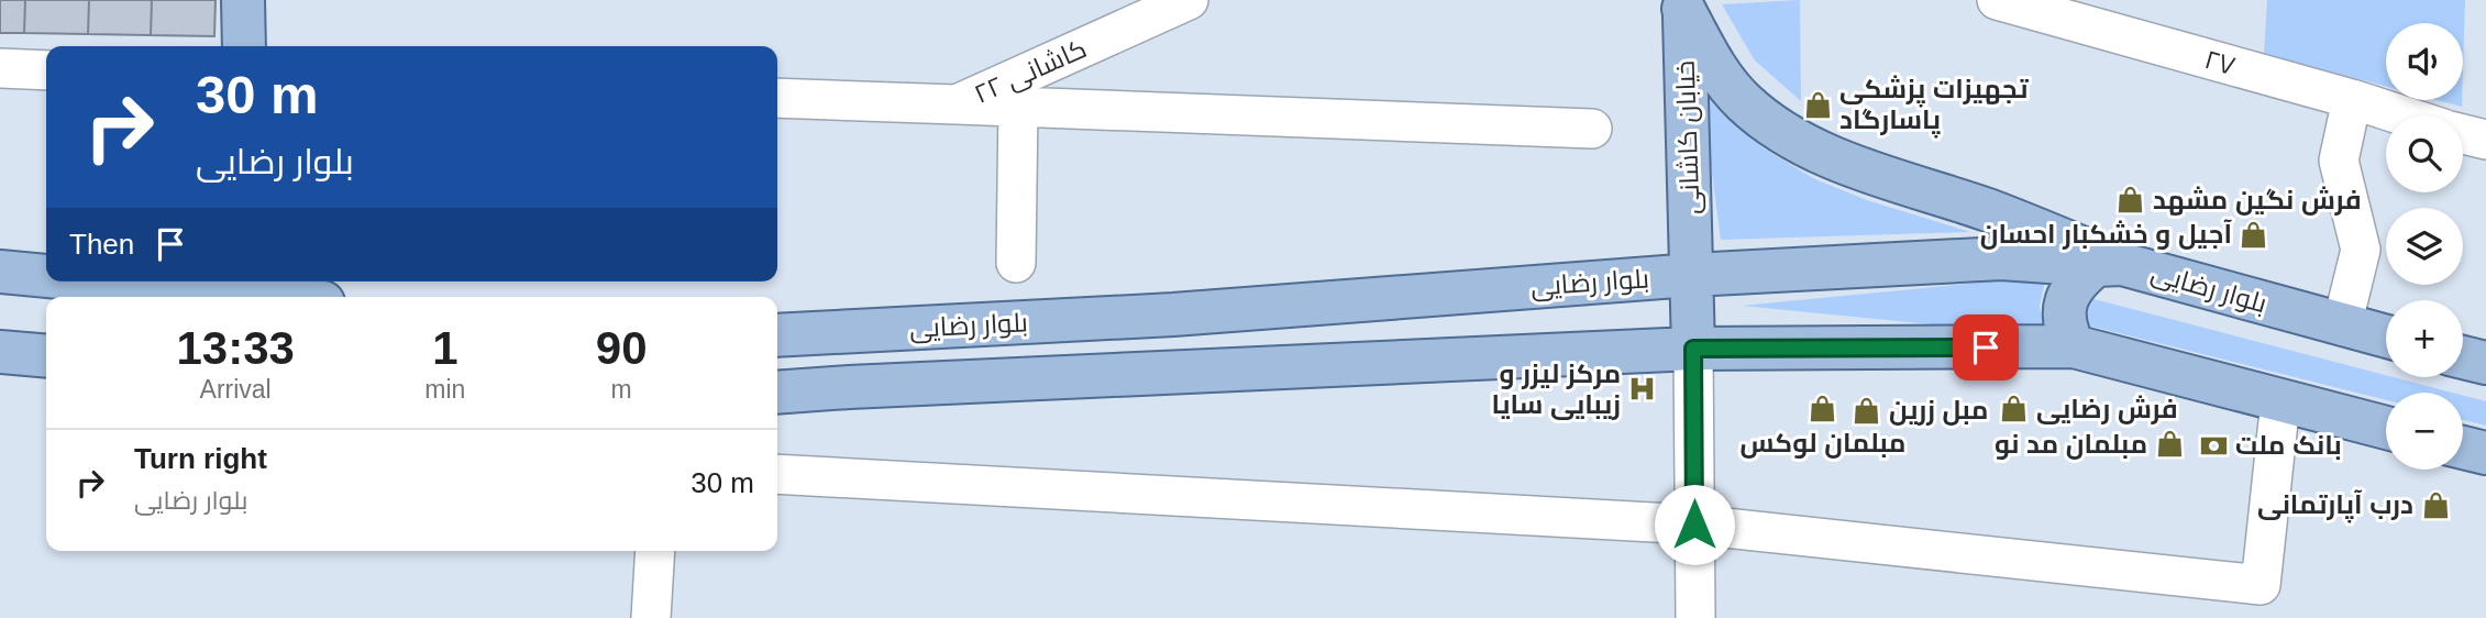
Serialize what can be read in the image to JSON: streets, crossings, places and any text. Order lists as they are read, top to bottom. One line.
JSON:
{"streets":{"main road":["خیابان کاشانی","بلوار رضایی"],"street":["۲۷","کاشانی ۲۲"]},"crossings":[["خیابان کاشانی","بلوار رضایی"]],"places":{"shop":["تجهیزات پزشکی پاسارگاد","فرش نگین مشهد","آجیل و خشکبار احسان","مبلمان لوکس","فرش رضایی","مبل زرین","مبلمان مد نو","درب آپارتمانی"],"hospital":["مرکز لیزر و زیبایی سایا"],"bank":["بانک ملت"]},"page":{"map_buttons":["+","−"],"turn":["30 m","بلوار رضایی"],"then":"Then","eta":["13:33","Arrival","1","min","90","m"],"list":[{"name":"Turn right","note":"بلوار رضایی","value":"30 m"}]}}
